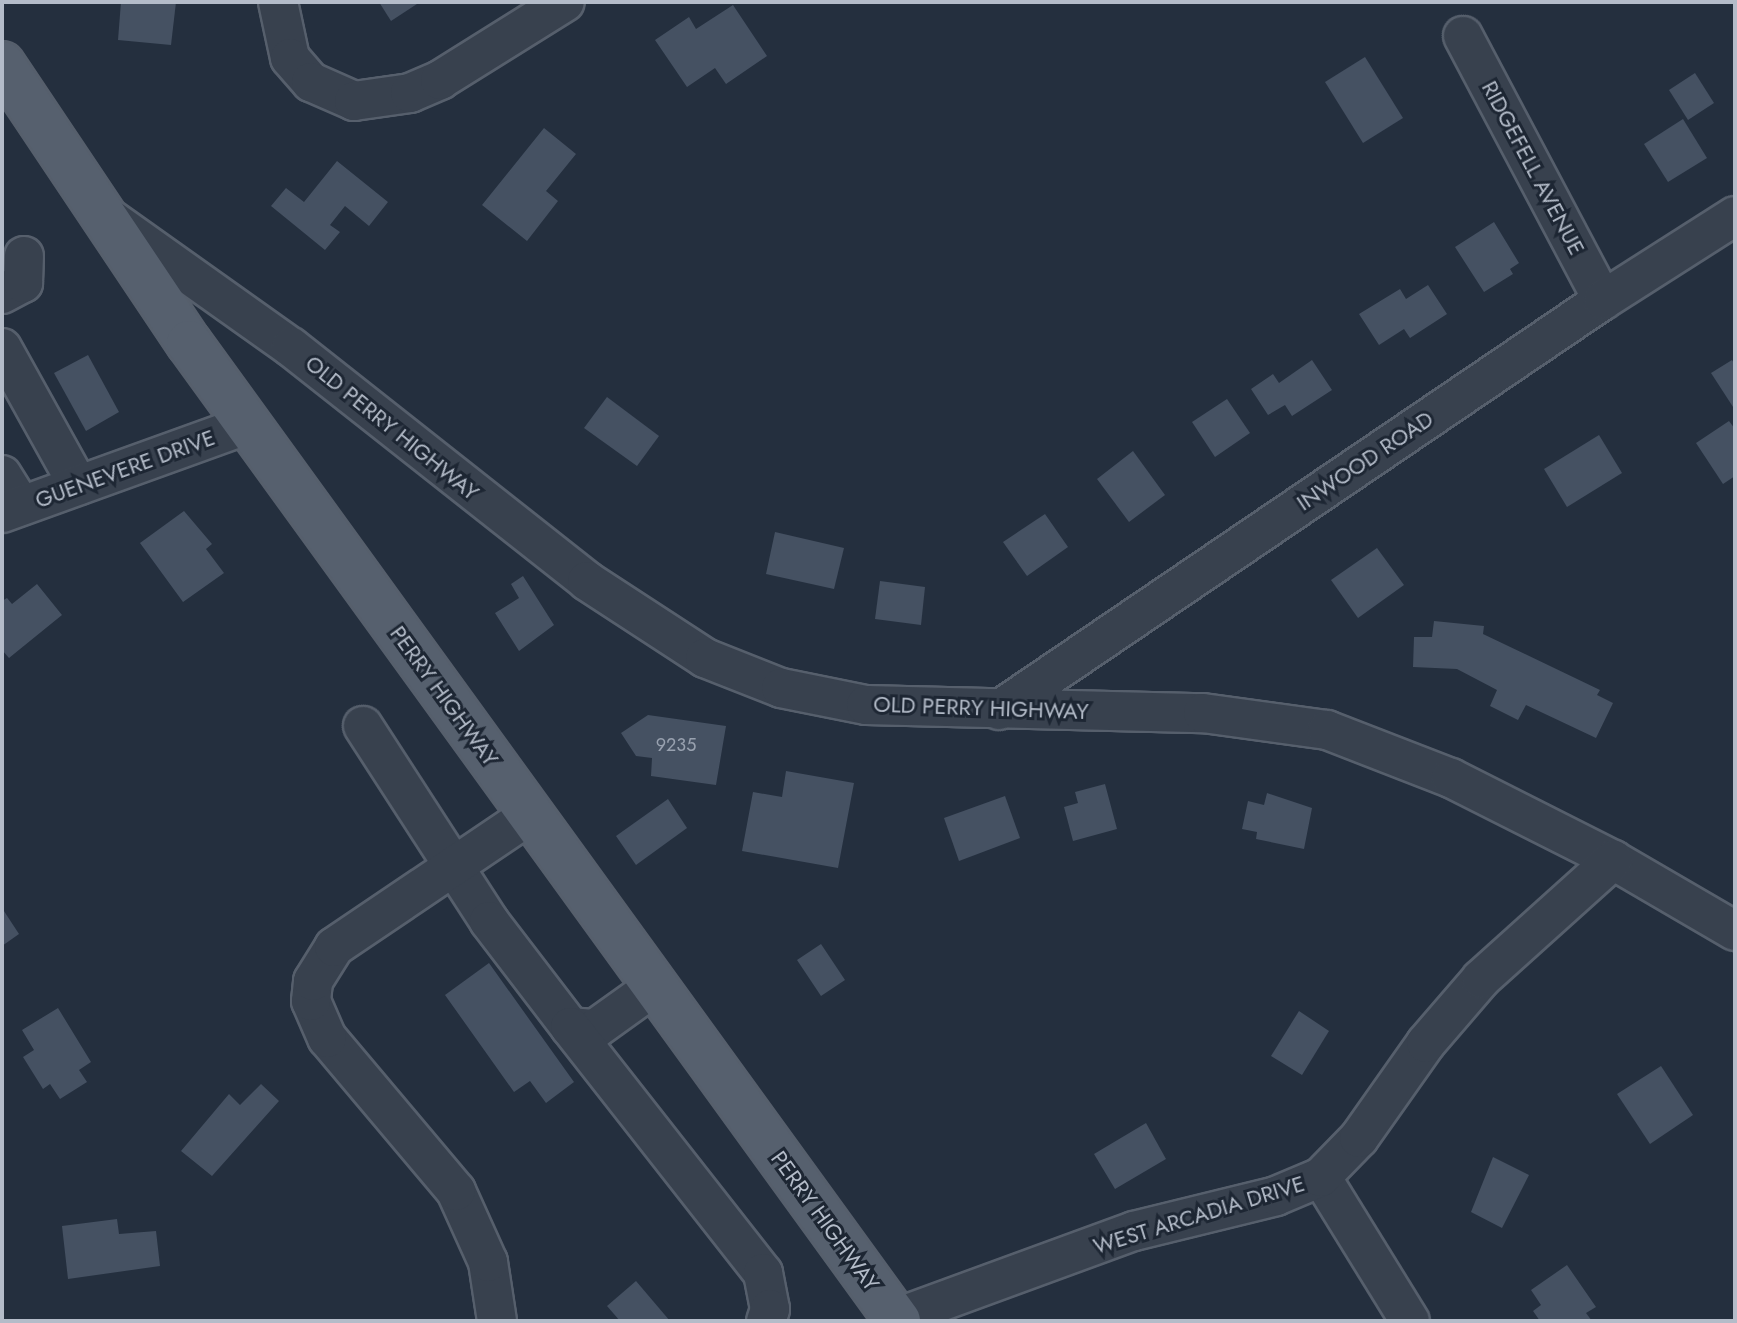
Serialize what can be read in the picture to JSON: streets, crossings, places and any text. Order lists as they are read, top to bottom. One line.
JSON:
{"streets":{"main road":["PERRY HIGHWAY"],"street":["RIDGEFELL AVENUE","OLD PERRY HIGHWAY","INWOOD ROAD","GUENEVERE DRIVE","WEST ARCADIA DRIVE"]},"crossings":[["RIDGEFELL AVENUE","INWOOD ROAD"],["OLD PERRY HIGHWAY","INWOOD ROAD"],["OLD PERRY HIGHWAY","PERRY HIGHWAY"],["OLD PERRY HIGHWAY","WEST ARCADIA DRIVE"],["GUENEVERE DRIVE","PERRY HIGHWAY"],["PERRY HIGHWAY","WEST ARCADIA DRIVE"]],"house_numbers":["9235"]}
